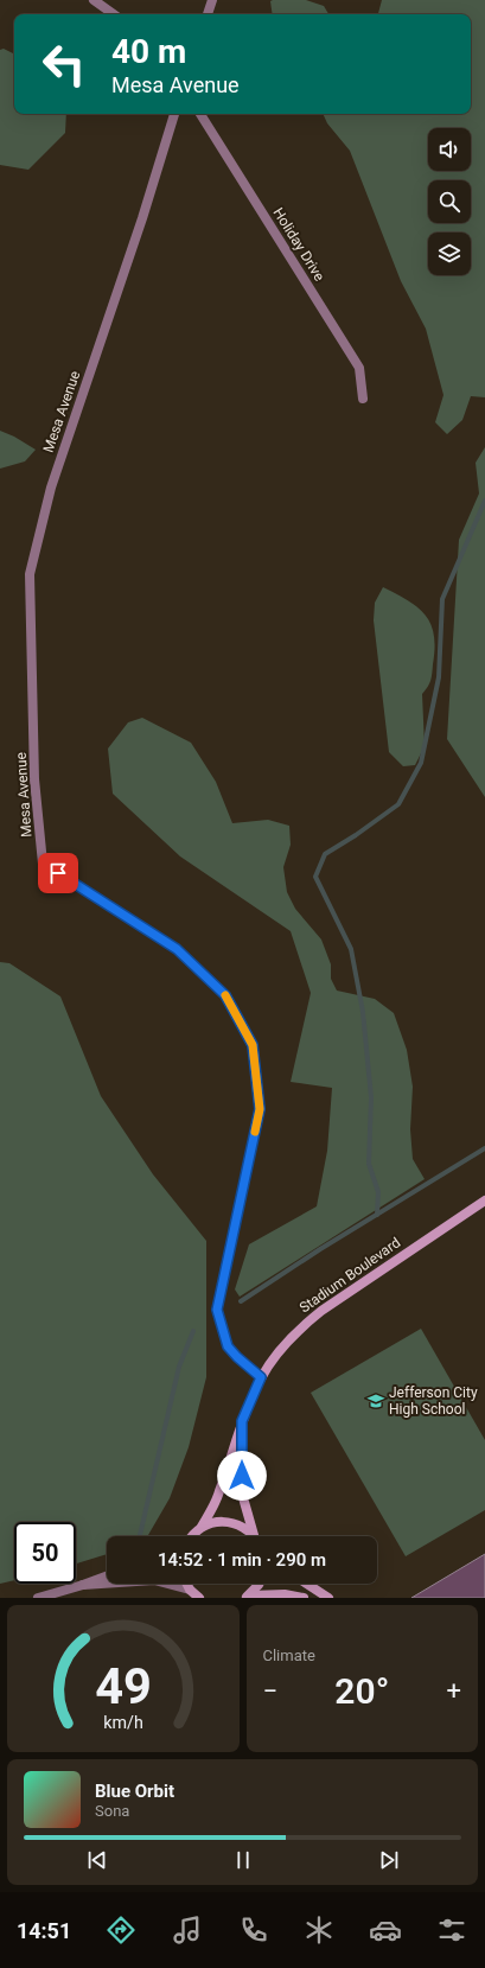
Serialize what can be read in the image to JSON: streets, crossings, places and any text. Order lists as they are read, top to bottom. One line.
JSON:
{"streets":{"main road":["Stadium Boulevard"],"street":["Holiday Drive","Mesa Avenue"]},"crossings":[["Mesa Avenue","Stadium Boulevard"]],"places":{"school or university":["Jefferson City High School"]},"page":{"turn":["40 m","Mesa Avenue"],"limit":"50","trip":"14:52 · 1 min · 290 m","tile":"Climate","heat":["−","20°","+"],"song":["Blue Orbit","Sona"],"tabs":"14:51","gauge":["49","km/h"]}}
